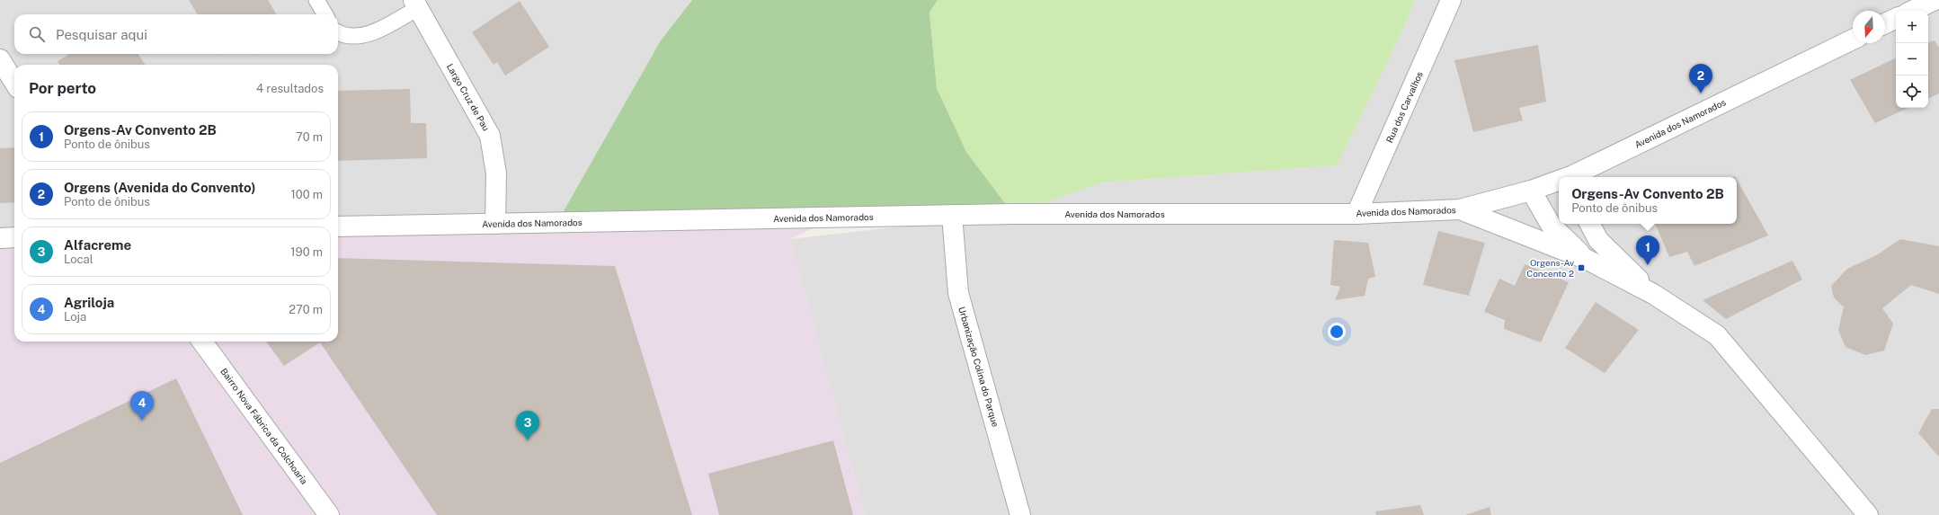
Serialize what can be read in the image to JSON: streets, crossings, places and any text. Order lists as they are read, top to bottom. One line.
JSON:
{"streets":{"street":["Largo Cruz de Pau","Rua dos Carvalhos","Avenida dos Namorados","Urbanização Colina do Parque","Bairro Nova Fábrica da Colchoaria"]},"crossings":[["Largo Cruz de Pau","Avenida dos Namorados"],["Rua dos Carvalhos","Avenida dos Namorados"],["Avenida dos Namorados","Urbanização Colina do Parque"]],"places":{"transit":["Orgens-Av Concento 2"]},"north":"bottom","page":{"map_buttons":["+","−"],"search":"Pesquisar aqui","pins":["2","1","4","3"],"heading":["Por perto","4 resultados"],"list":[{"mark":"1","name":"Orgens-Av Convento 2B","note":"Ponto de ônibus","value":"70 m"},{"mark":"2","name":"Orgens (Avenida do Convento)","note":"Ponto de ônibus","value":"100 m"},{"mark":"3","name":"Alfacreme","note":"Local","value":"190 m"},{"mark":"4","name":"Agriloja","note":"Loja","value":"270 m"}],"popup":["Orgens-Av Convento 2B","Ponto de ônibus"]}}
